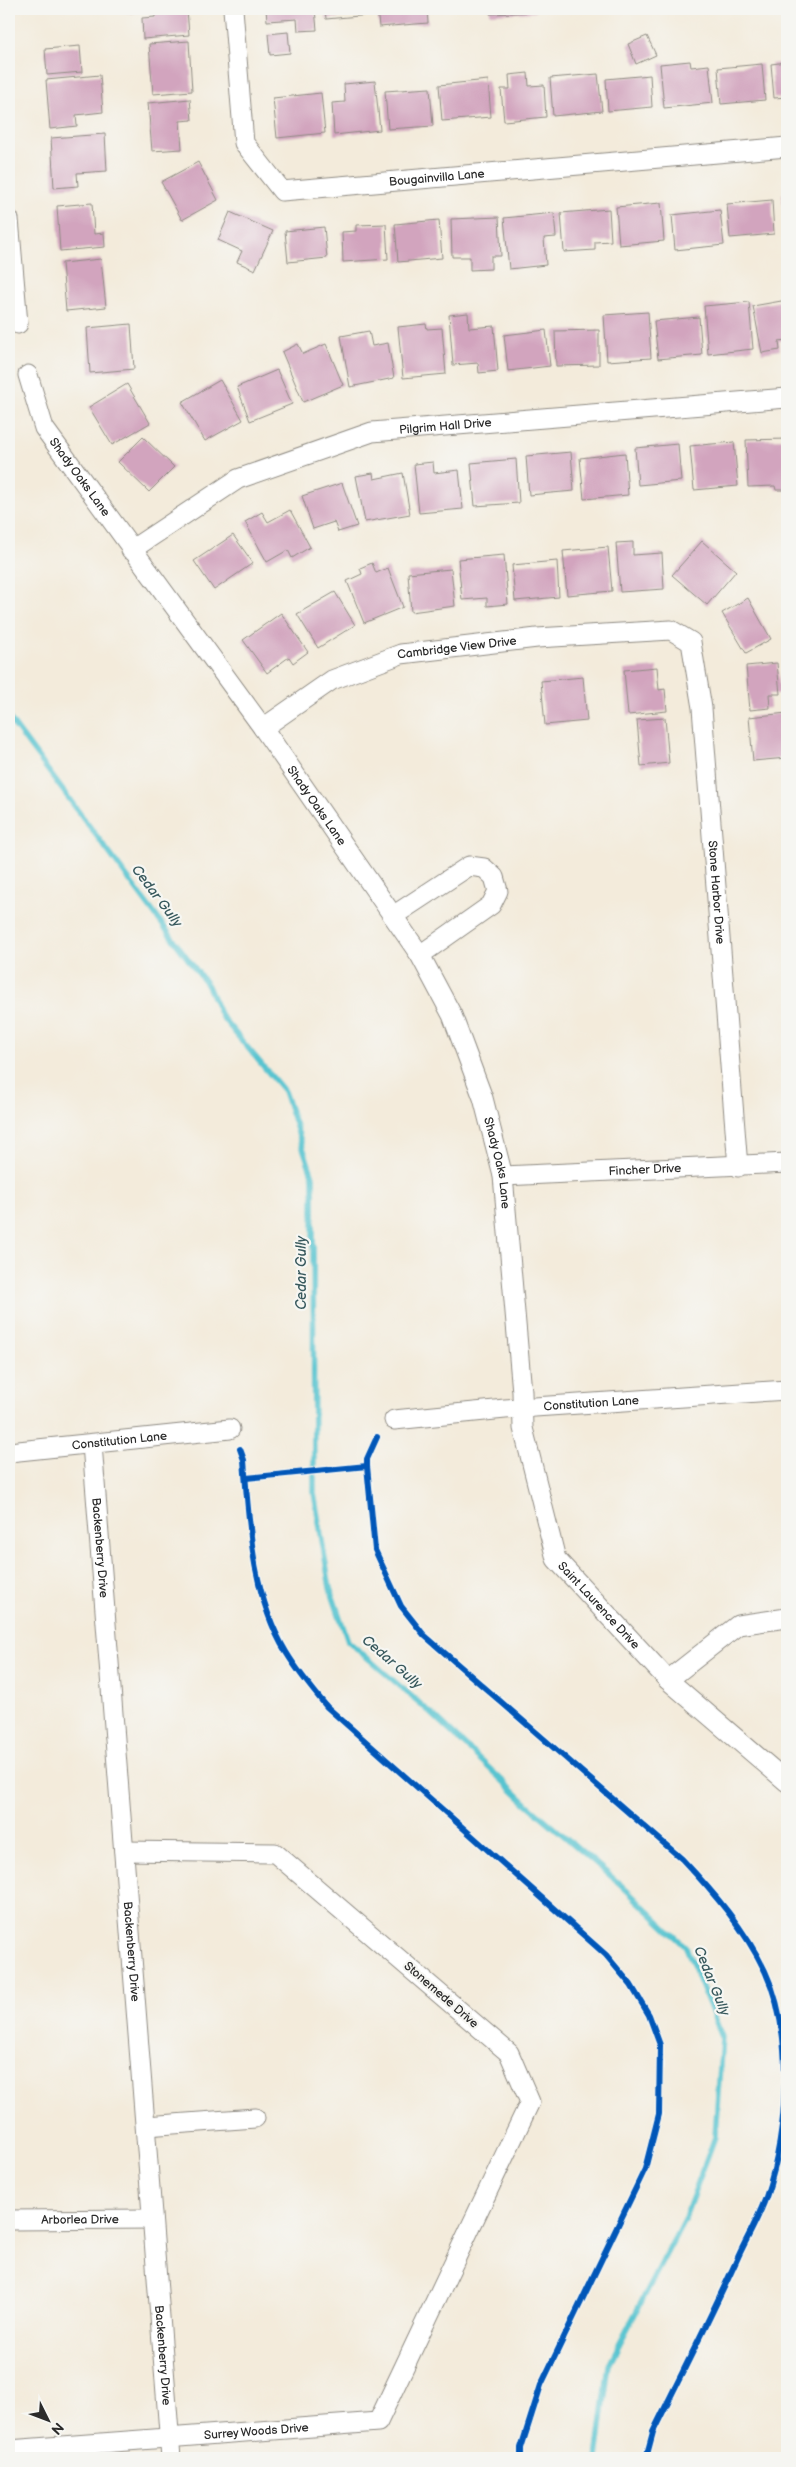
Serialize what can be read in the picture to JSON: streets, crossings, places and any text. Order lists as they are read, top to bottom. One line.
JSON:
{"streets":{"street":["Bougainvilla Lane","Pilgrim Hall Drive","Shady Oaks Lane","Cambridge View Drive","Stone Harbor Drive","Fincher Drive","Constitution Lane","Backenberry Drive","Saint Laurence Drive","Stonemede Drive","Arborlea Drive","Surrey Woods Drive"]},"crossings":[["Pilgrim Hall Drive","Shady Oaks Lane"],["Shady Oaks Lane","Cambridge View Drive"],["Shady Oaks Lane","Fincher Drive"],["Shady Oaks Lane","Saint Laurence Drive"],["Cambridge View Drive","Stone Harbor Drive"],["Stone Harbor Drive","Fincher Drive"],["Constitution Lane","Backenberry Drive"],["Constitution Lane","Saint Laurence Drive"],["Backenberry Drive","Stonemede Drive"],["Backenberry Drive","Arborlea Drive"],["Backenberry Drive","Surrey Woods Drive"],["Stonemede Drive","Surrey Woods Drive"]],"water":["Cedar Gully"],"north":"bottom right"}
